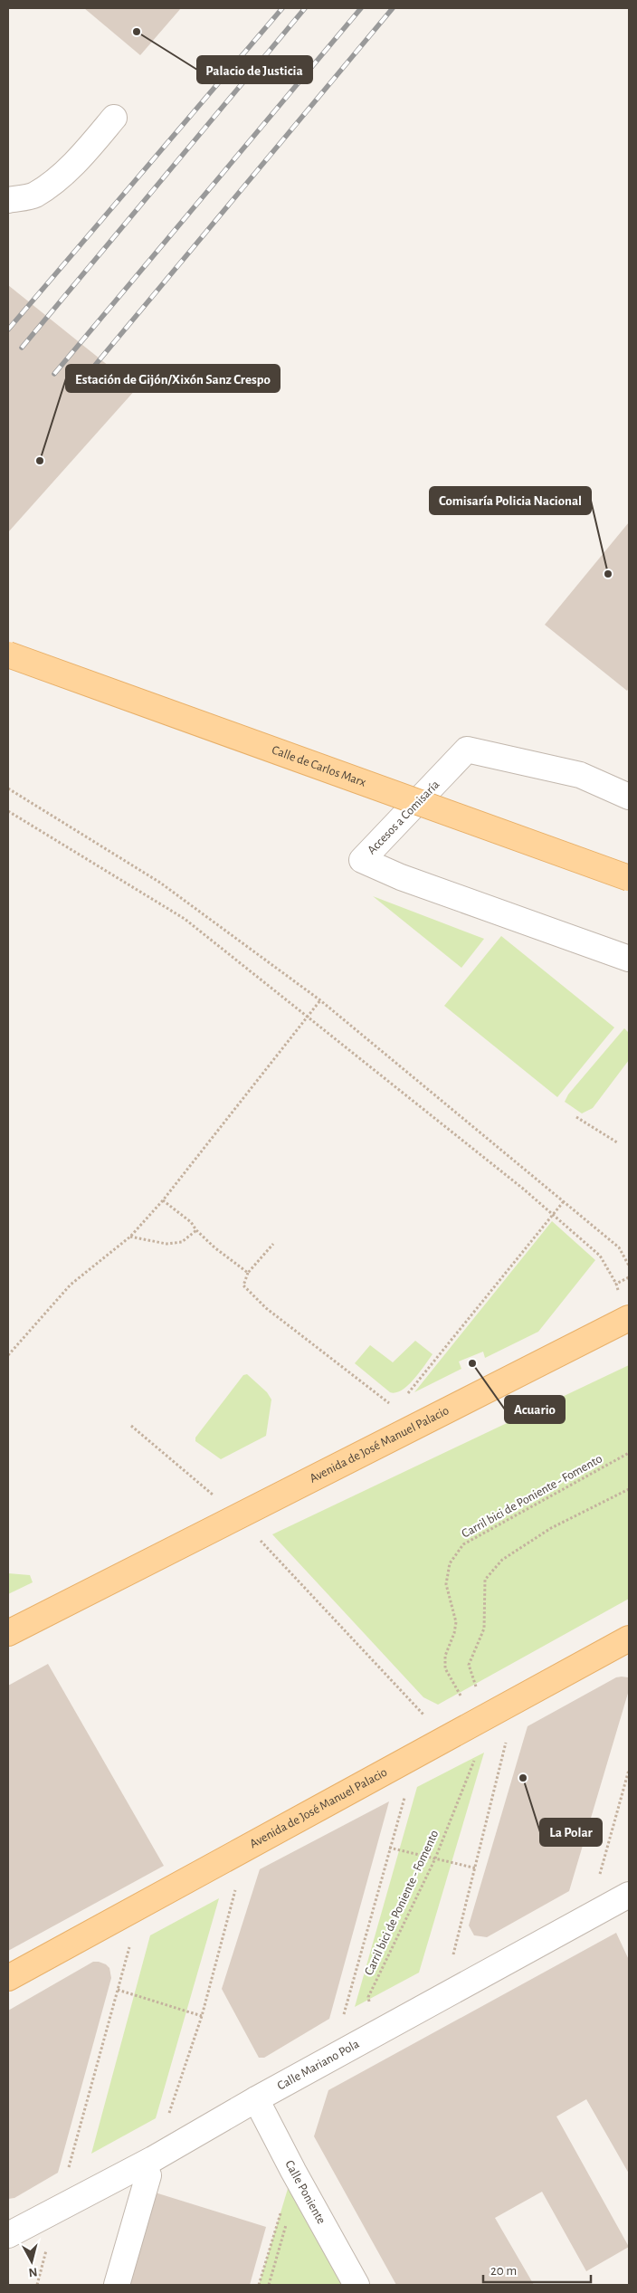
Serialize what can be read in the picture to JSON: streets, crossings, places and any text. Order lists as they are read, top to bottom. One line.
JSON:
{"streets":{"main road":["Calle de Carlos Marx","Avenida de José Manuel Palacio"],"street":["Accesos a Comisaría","Calle Mariano Pola","Calle Poniente"],"path":["Carril bici de Poniente - Fomento"]},"crossings":[["Carril bici de Poniente - Fomento","Calle Mariano Pola"],["Calle Mariano Pola","Calle Poniente"]],"places":["Palacio de Justicia","Estación de Gijón/Xixón Sanz Crespo","Comisaría Policia Nacional","Acuario","La Polar"],"scale_bar":"20 m","north":"bottom"}
